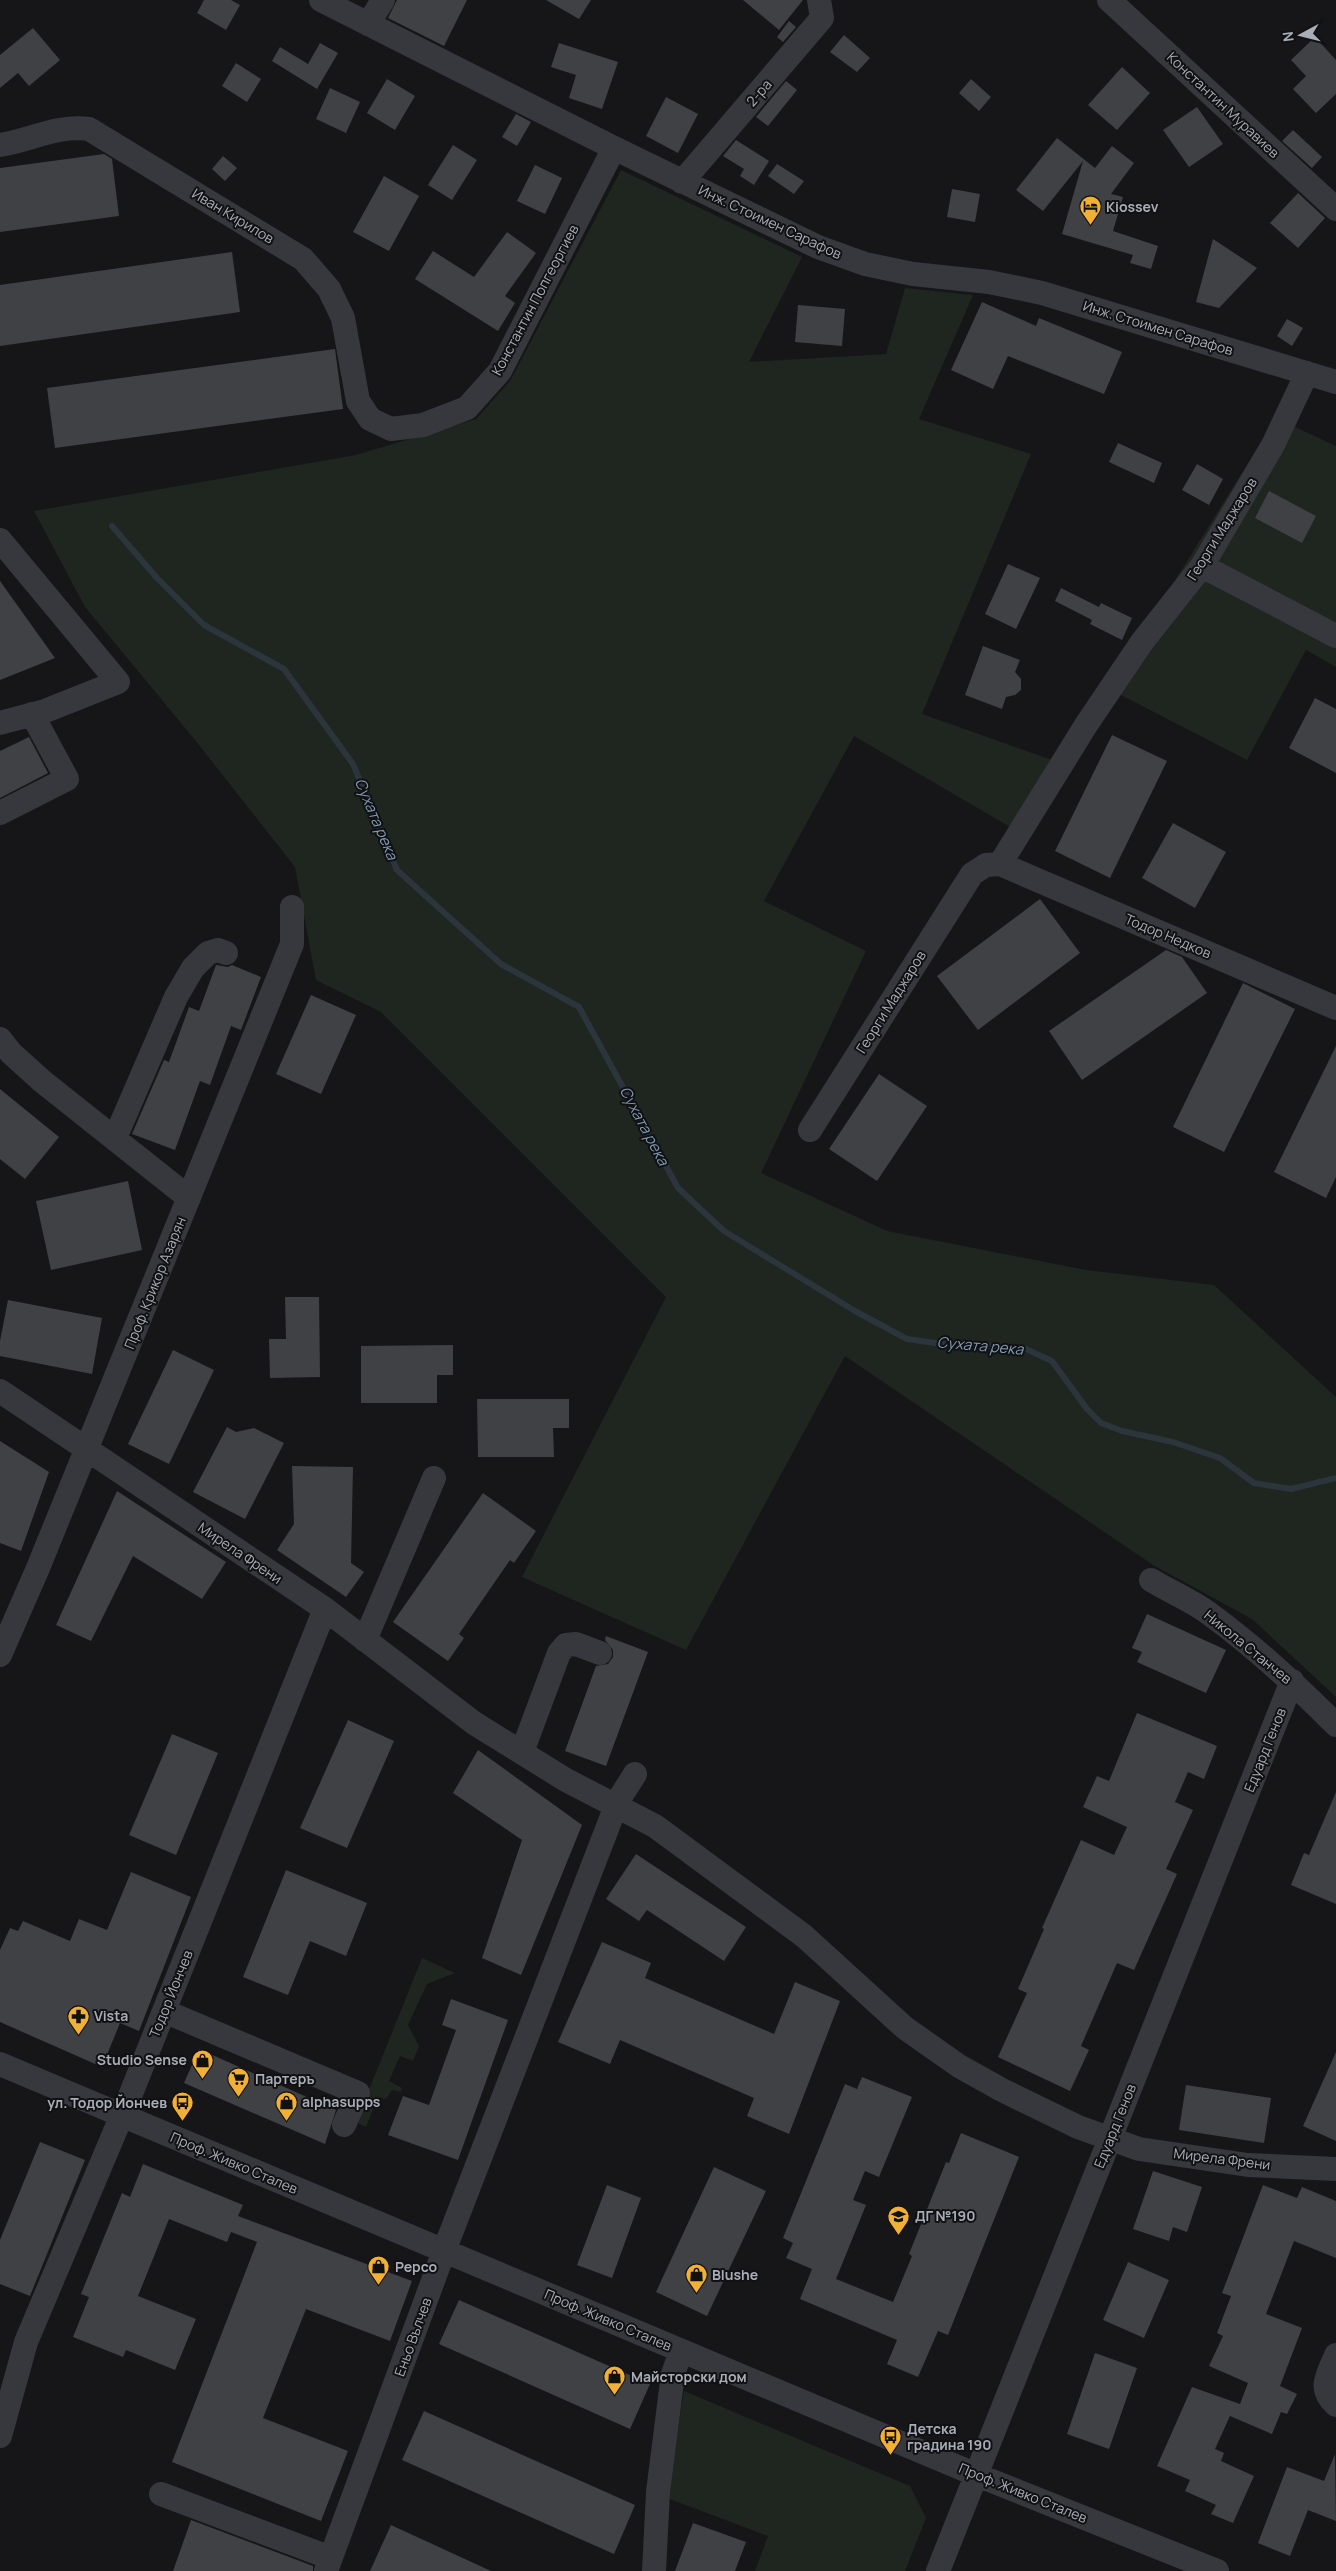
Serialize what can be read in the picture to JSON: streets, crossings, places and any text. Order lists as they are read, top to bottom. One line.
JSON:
{"streets":{"street":["2-ра","Константин Муравиев","Иван Кирилов","Инж. Стоимен Сарафов","Константин Попгеоргиев","Георги Маджаров","Тодор Недков","Проф. Крикор Азарян","Мирела Френи","Никола Станчев","Едуард Генов","Тодор Йончев","Проф. Живко Сталев","Еньо Вълчев"]},"crossings":[["2-ра","Инж. Стоимен Сарафов"],["Иван Кирилов","Константин Попгеоргиев"],["Инж. Стоимен Сарафов","Константин Попгеоргиев"],["Инж. Стоимен Сарафов","Георги Маджаров"],["Георги Маджаров","Тодор Недков"],["Проф. Крикор Азарян","Мирела Френи"],["Мирела Френи","Едуард Генов"],["Мирела Френи","Тодор Йончев"],["Мирела Френи","Еньо Вълчев"],["Никола Станчев","Едуард Генов"],["Едуард Генов","Проф. Живко Сталев"],["Тодор Йончев","Проф. Живко Сталев"],["Проф. Живко Сталев","Еньо Вълчев"]],"water":["Сухата река"],"places":{"hotel":["Kiossev"],"pharmacy":["Vista"],"shop":["Studio Sense","alphasupps","Pepco","Blushe","Майсторски дом"],"supermarket":["Партеръ"],"bus stop":["ул. Тодор Йончев","Детска градина 190"],"school or university":["ДГ №190"]},"north":"left"}
